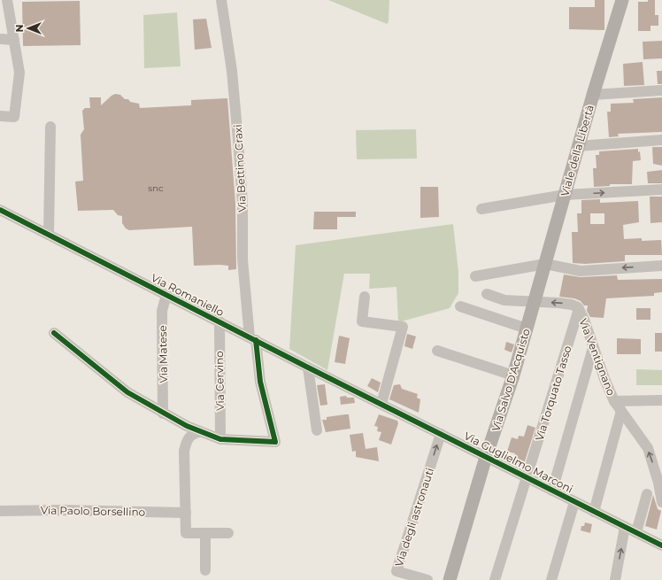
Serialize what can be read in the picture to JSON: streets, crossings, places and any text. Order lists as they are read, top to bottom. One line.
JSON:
{"streets":{"main road":["Viale della Libertà","Via Salvo D'Acquisto"],"street":["Via Bettino Craxi","Via Romaniello","Via Matese","Via Ventignano","Via Cervino","Via Torquato Tasso","Via Guglielmo Marconi","Via Paolo Borsellino","Via degli astronauti"]},"crossings":[["Viale della Libertà","Via Ventignano"],["Viale della Libertà","Via Salvo D'Acquisto"],["Via Bettino Craxi","Via Romaniello"],["Via Bettino Craxi","Via Cervino"],["Via Romaniello","Via Matese"],["Via Romaniello","Via Cervino"],["Via Romaniello","Via Guglielmo Marconi"],["Via Ventignano","Via Salvo D'Acquisto"],["Via Ventignano","Via Torquato Tasso"],["Via Salvo D'Acquisto","Via Guglielmo Marconi"],["Via Torquato Tasso","Via Guglielmo Marconi"],["Via Guglielmo Marconi","Via degli astronauti"]],"one_way":["Via Ventignano","Via degli astronauti"],"house_numbers":["snc"],"north":"left"}
